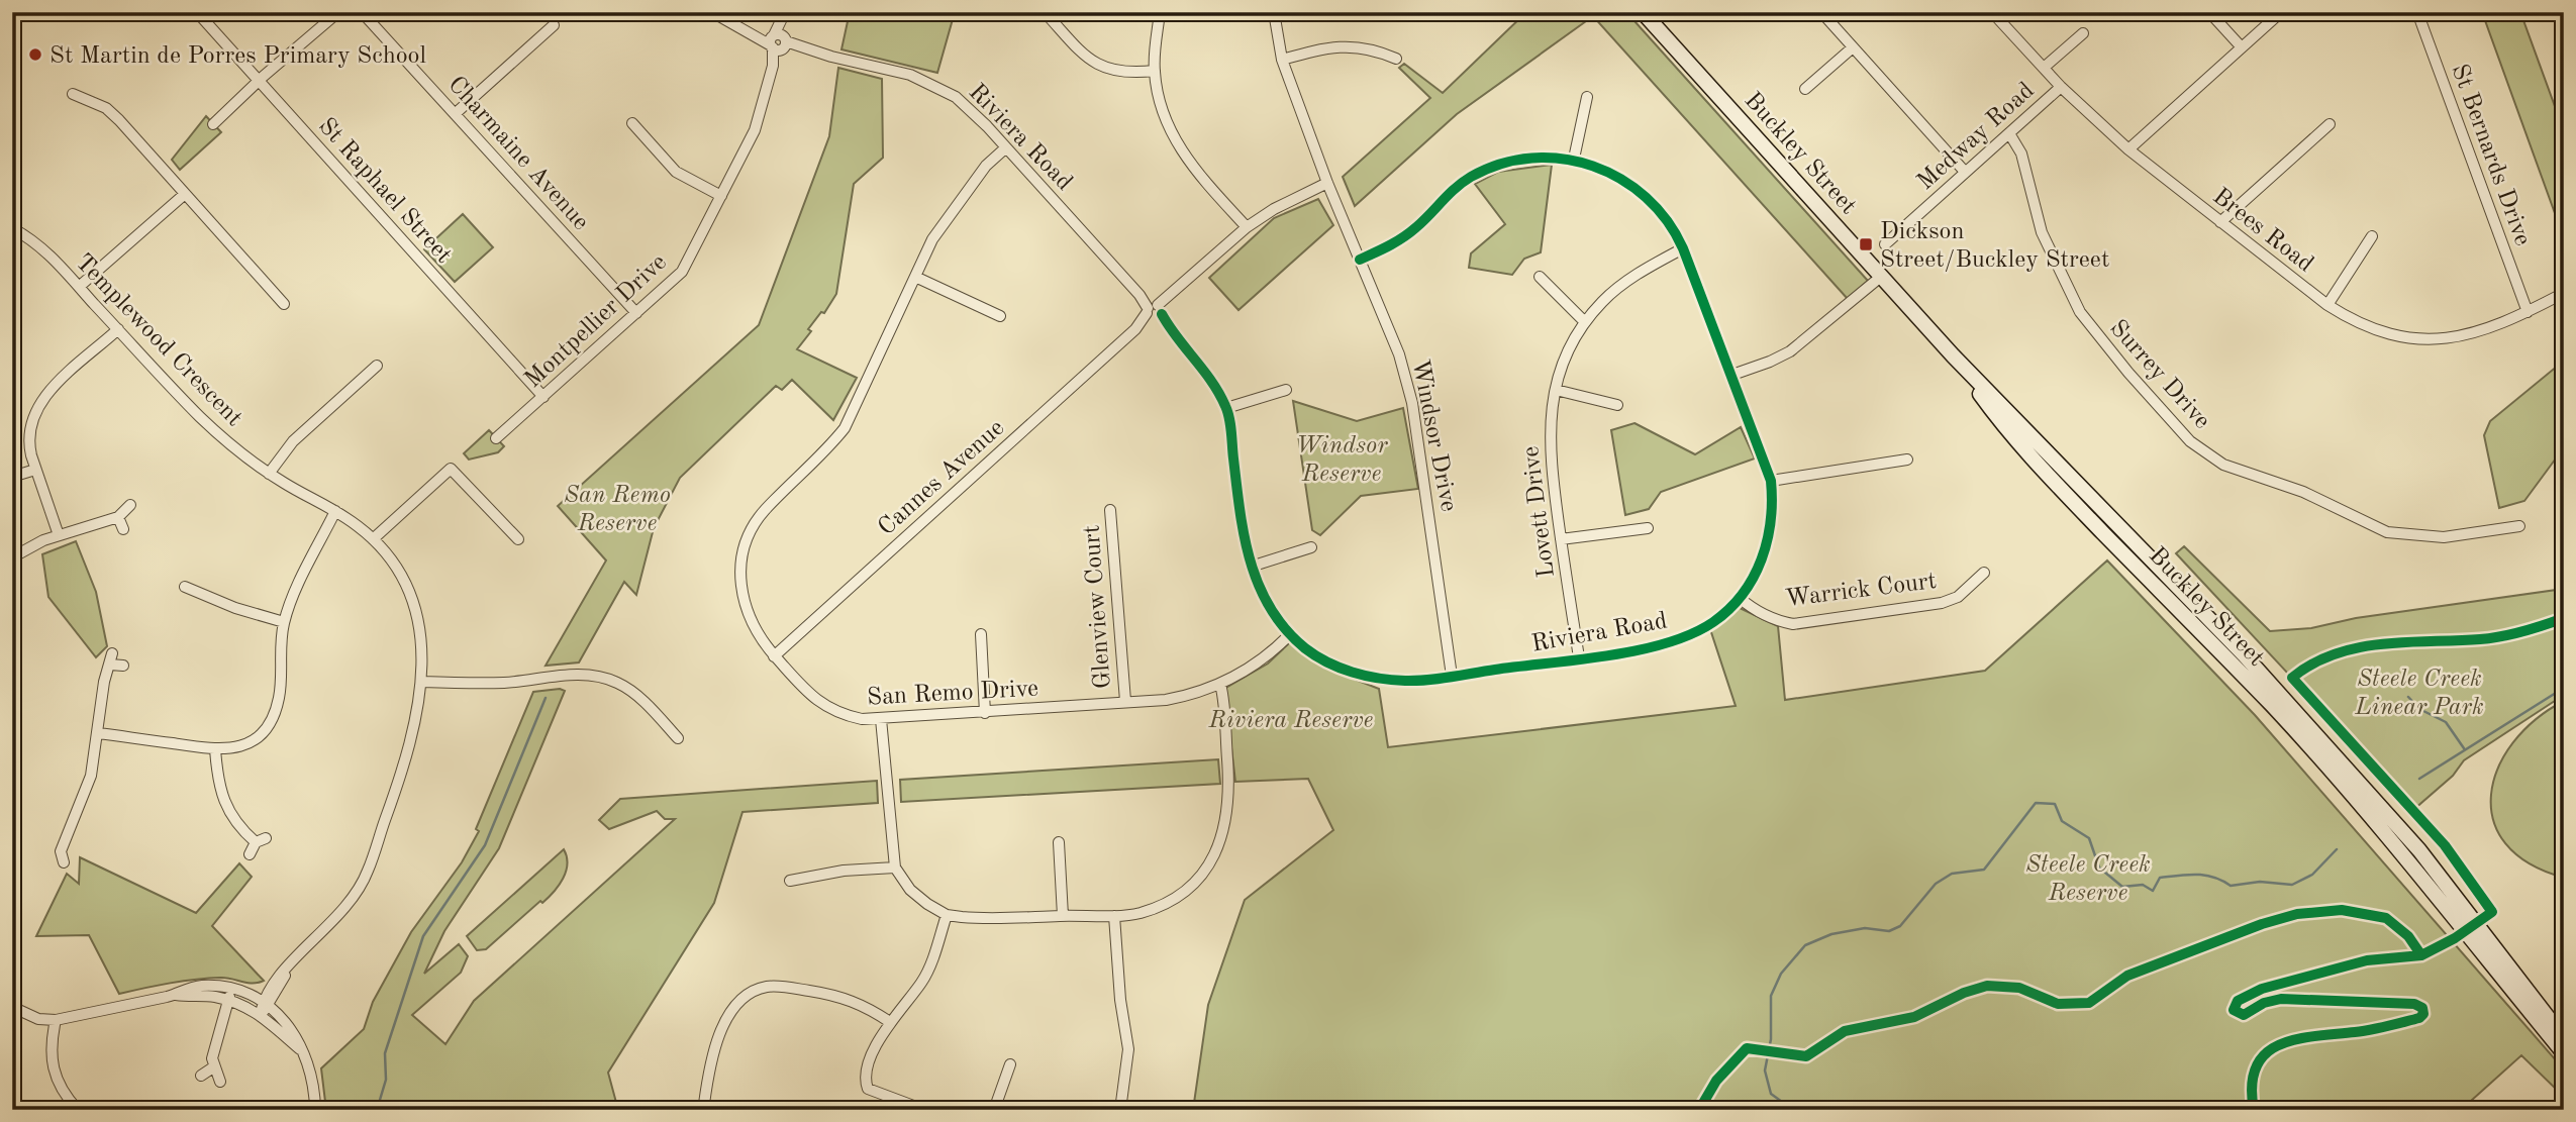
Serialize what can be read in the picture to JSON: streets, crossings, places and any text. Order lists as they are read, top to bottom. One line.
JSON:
{"streets":{"main road":["Buckley Street"],"street":["Medway Road","Riviera Road","Charmaine Avenue","St Bernards Drive","St Raphael Street","Brees Road","Montpellier Drive","Templewood Crescent","Surrey Drive","Windsor Drive","Cannes Avenue","Lovett Drive","Warrick Court","Glenview Court","San Remo Drive"]},"crossings":[["Medway Road","Brees Road"],["Medway Road","Surrey Drive"],["Riviera Road","Montpellier Drive"],["Riviera Road","Windsor Drive"],["Riviera Road","Cannes Avenue"],["Riviera Road","Lovett Drive"],["Riviera Road","Warrick Court"],["Riviera Road","San Remo Drive"],["Charmaine Avenue","Montpellier Drive"],["St Bernards Drive","Brees Road"],["St Raphael Street","Montpellier Drive"],["Windsor Drive","Cannes Avenue"],["Cannes Avenue","San Remo Drive"],["Glenview Court","San Remo Drive"]],"parks":["Windsor Reserve","San Remo Reserve","Steele Creek Linear Park","Riviera Reserve","Steele Creek Reserve"],"places":{"other":["St Martin de Porres Primary School"],"transit":["Dickson Street/Buckley Street"]}}
